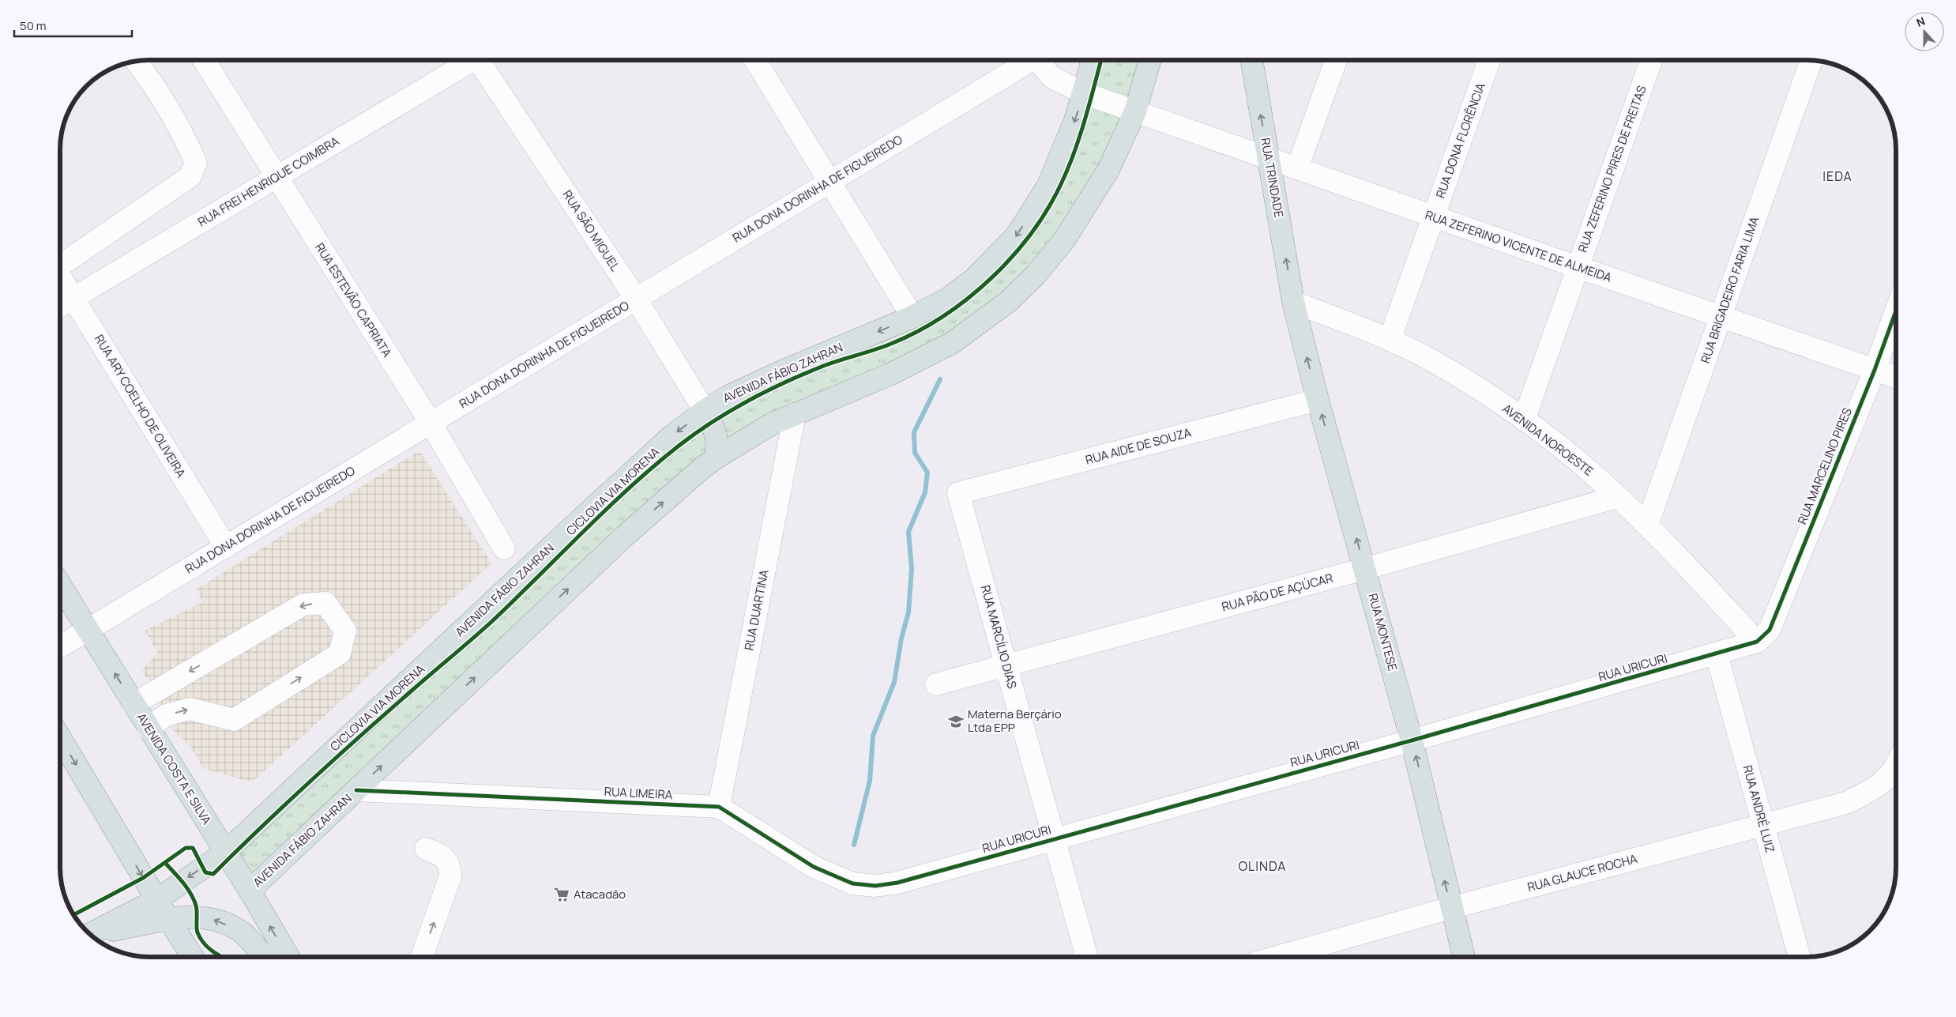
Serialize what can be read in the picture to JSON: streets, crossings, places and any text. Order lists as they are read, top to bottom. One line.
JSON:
{"streets":{"main road":["RUA TRINDADE","AVENIDA FÁBIO ZAHRAN","RUA MONTESE","AVENIDA COSTA E SILVA"],"street":["RUA DONA FLORÊNCIA","RUA ZEFERINO PIRES DE FREITAS","RUA FREI HENRIQUE COIMBRA","RUA DONA DORINHA DE FIGUEIREDO","RUA SÃO MIGUEL","RUA ZEFERINO VICENTE DE ALMEIDA","RUA BRIGADEIRO FARIA LIMA","RUA ESTEVÃO CAPRIATA","RUA ARY COELHO DE OLIVEIRA","AVENIDA NOROESTE","RUA AIDE DE SOUZA","RUA MARCELINO PIRES","RUA PÃO DE AÇÚCAR","RUA DUARTINA","RUA MARCÍLIO DIAS","RUA URICURI","RUA LIMEIRA","RUA ANDRÉ LUIZ","RUA GLAUCE ROCHA"],"cycle path":["CICLOVIA VIA MORENA"]},"crossings":[["RUA DONA FLORÊNCIA","RUA ZEFERINO VICENTE DE ALMEIDA"],["RUA DONA FLORÊNCIA","AVENIDA NOROESTE"],["RUA ZEFERINO PIRES DE FREITAS","RUA ZEFERINO VICENTE DE ALMEIDA"],["RUA ZEFERINO PIRES DE FREITAS","AVENIDA NOROESTE"],["RUA TRINDADE","RUA ZEFERINO VICENTE DE ALMEIDA"],["RUA TRINDADE","AVENIDA NOROESTE"],["RUA TRINDADE","RUA MONTESE"],["RUA FREI HENRIQUE COIMBRA","RUA ESTEVÃO CAPRIATA"],["RUA FREI HENRIQUE COIMBRA","RUA ARY COELHO DE OLIVEIRA"],["RUA DONA DORINHA DE FIGUEIREDO","RUA SÃO MIGUEL"],["RUA DONA DORINHA DE FIGUEIREDO","RUA ESTEVÃO CAPRIATA"],["RUA DONA DORINHA DE FIGUEIREDO","RUA ARY COELHO DE OLIVEIRA"],["RUA DONA DORINHA DE FIGUEIREDO","AVENIDA COSTA E SILVA"],["RUA SÃO MIGUEL","AVENIDA FÁBIO ZAHRAN"],["RUA ZEFERINO VICENTE DE ALMEIDA","RUA BRIGADEIRO FARIA LIMA"],["RUA ZEFERINO VICENTE DE ALMEIDA","AVENIDA FÁBIO ZAHRAN"],["RUA ZEFERINO VICENTE DE ALMEIDA","RUA MARCELINO PIRES"],["RUA BRIGADEIRO FARIA LIMA","AVENIDA NOROESTE"],["AVENIDA FÁBIO ZAHRAN","RUA DUARTINA"],["AVENIDA FÁBIO ZAHRAN","AVENIDA COSTA E SILVA"],["AVENIDA FÁBIO ZAHRAN","RUA LIMEIRA"],["AVENIDA NOROESTE","RUA MARCELINO PIRES"],["AVENIDA NOROESTE","RUA PÃO DE AÇÚCAR"],["AVENIDA NOROESTE","RUA MONTESE"],["AVENIDA NOROESTE","RUA URICURI"],["RUA AIDE DE SOUZA","RUA MONTESE"],["RUA AIDE DE SOUZA","RUA MARCÍLIO DIAS"],["RUA MARCELINO PIRES","RUA URICURI"],["RUA PÃO DE AÇÚCAR","RUA MONTESE"],["RUA PÃO DE AÇÚCAR","RUA MARCÍLIO DIAS"],["RUA DUARTINA","RUA URICURI"],["RUA DUARTINA","RUA LIMEIRA"],["RUA MONTESE","RUA URICURI"],["RUA MONTESE","RUA GLAUCE ROCHA"],["RUA MARCÍLIO DIAS","RUA URICURI"],["RUA URICURI","RUA LIMEIRA"],["RUA URICURI","RUA ANDRÉ LUIZ"],["RUA ANDRÉ LUIZ","RUA GLAUCE ROCHA"]],"one_way":["RUA TRINDADE","RUA MONTESE","AVENIDA COSTA E SILVA"],"districts":["IEDA","OLINDA"],"places":{"school or university":["Materna Berçário Ltda EPP"],"supermarket":["Atacadão"]},"scale_bar":"50 m","north":"top"}
